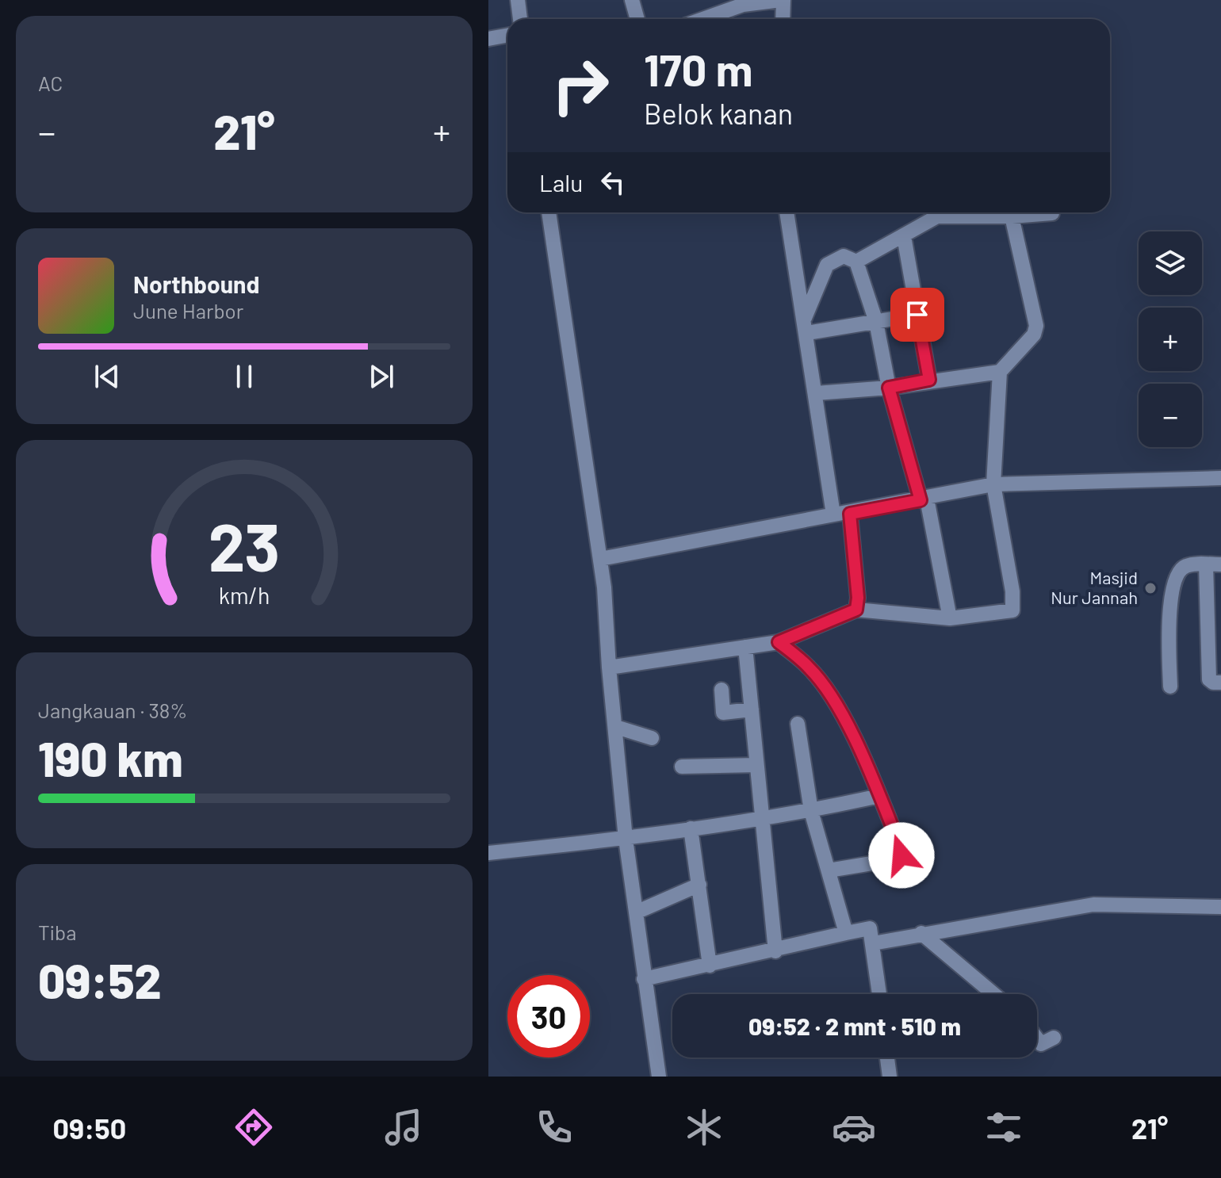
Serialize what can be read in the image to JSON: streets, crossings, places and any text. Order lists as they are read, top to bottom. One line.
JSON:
{"places":["Masjid Nur Jannah"],"page":{"tile":["AC",["Jangkauan · 38%","190 km"],["Tiba","09:52"]],"turn":["170 m","Belok kanan"],"heat":["−","21°","+"],"then":"Lalu","map_buttons":["+","−"],"song":["Northbound","June Harbor"],"limit":"30","trip":"09:52 · 2 mnt · 510 m","tabs":["09:50","21°"],"gauge":["23","km/h"]}}
